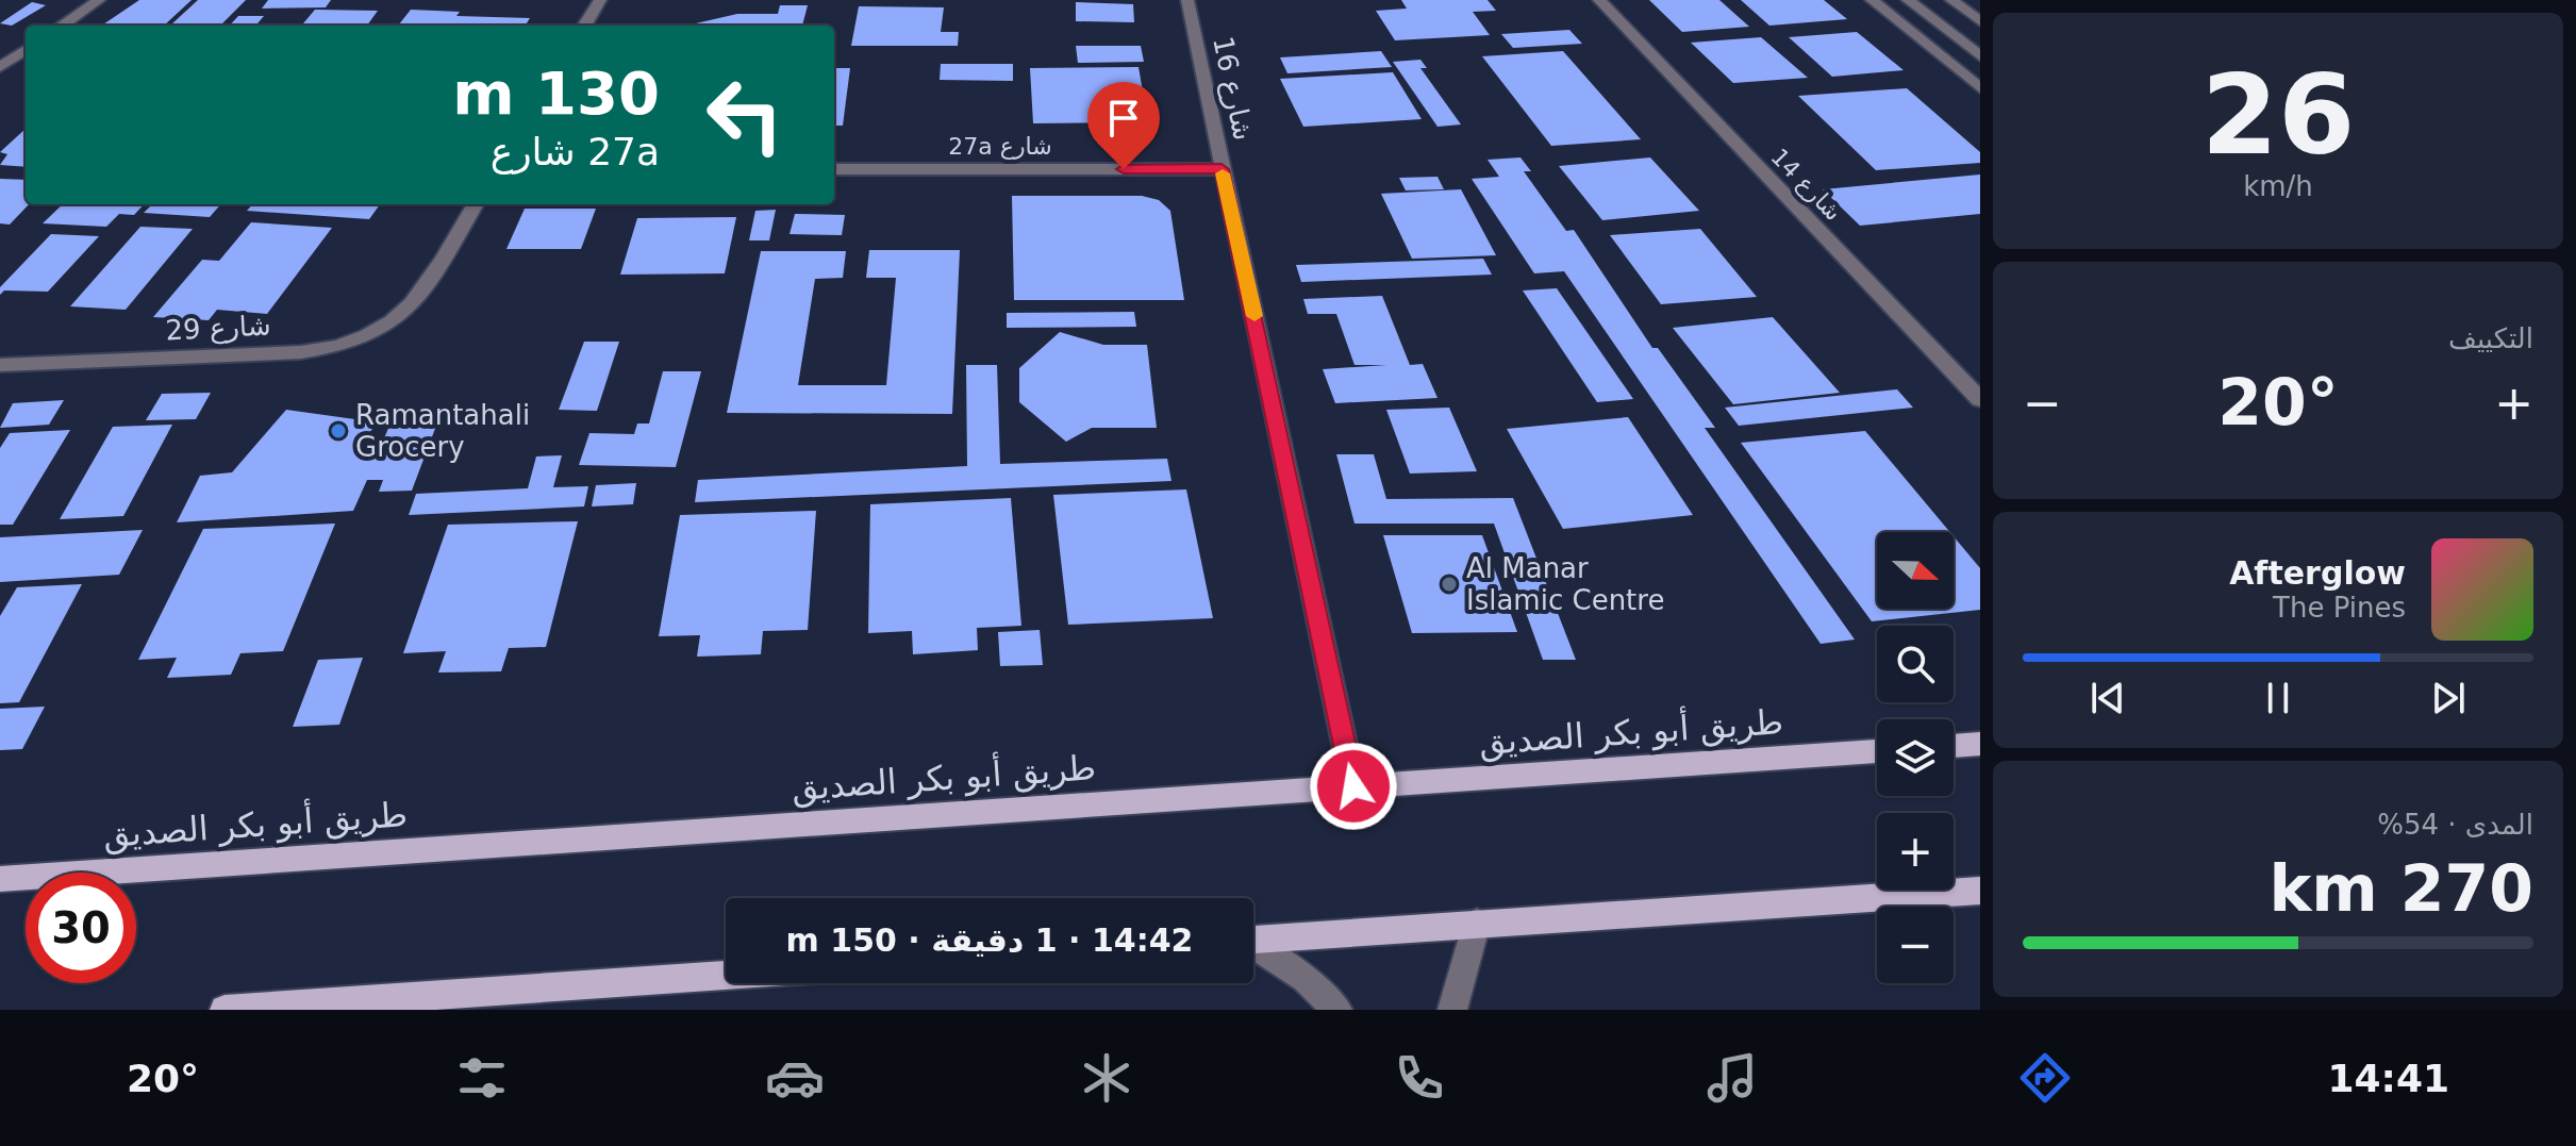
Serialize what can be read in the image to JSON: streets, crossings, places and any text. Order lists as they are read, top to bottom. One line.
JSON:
{"streets":{"main road":["طريق أبو بكر الصديق"],"street":["شارع 16","27a شارع","شارع 14","شارع 29"]},"crossings":[["شارع 16","27a شارع"],["شارع 16","طريق أبو بكر الصديق"]],"places":["Ramantahali Grocery","Al Manar Islamic Centre"],"north":"right","page":{"tile":[["26","km/h"],"التكييف",["المدى · 54%","270 km"]],"turn":["130 m","27a شارع"],"heat":["−","20°","+"],"map_buttons":["+","−"],"song":["Afterglow","The Pines"],"limit":"30","trip":"14:42 · 1 دقيقة · 150 m","tabs":["14:41","20°"]}}
